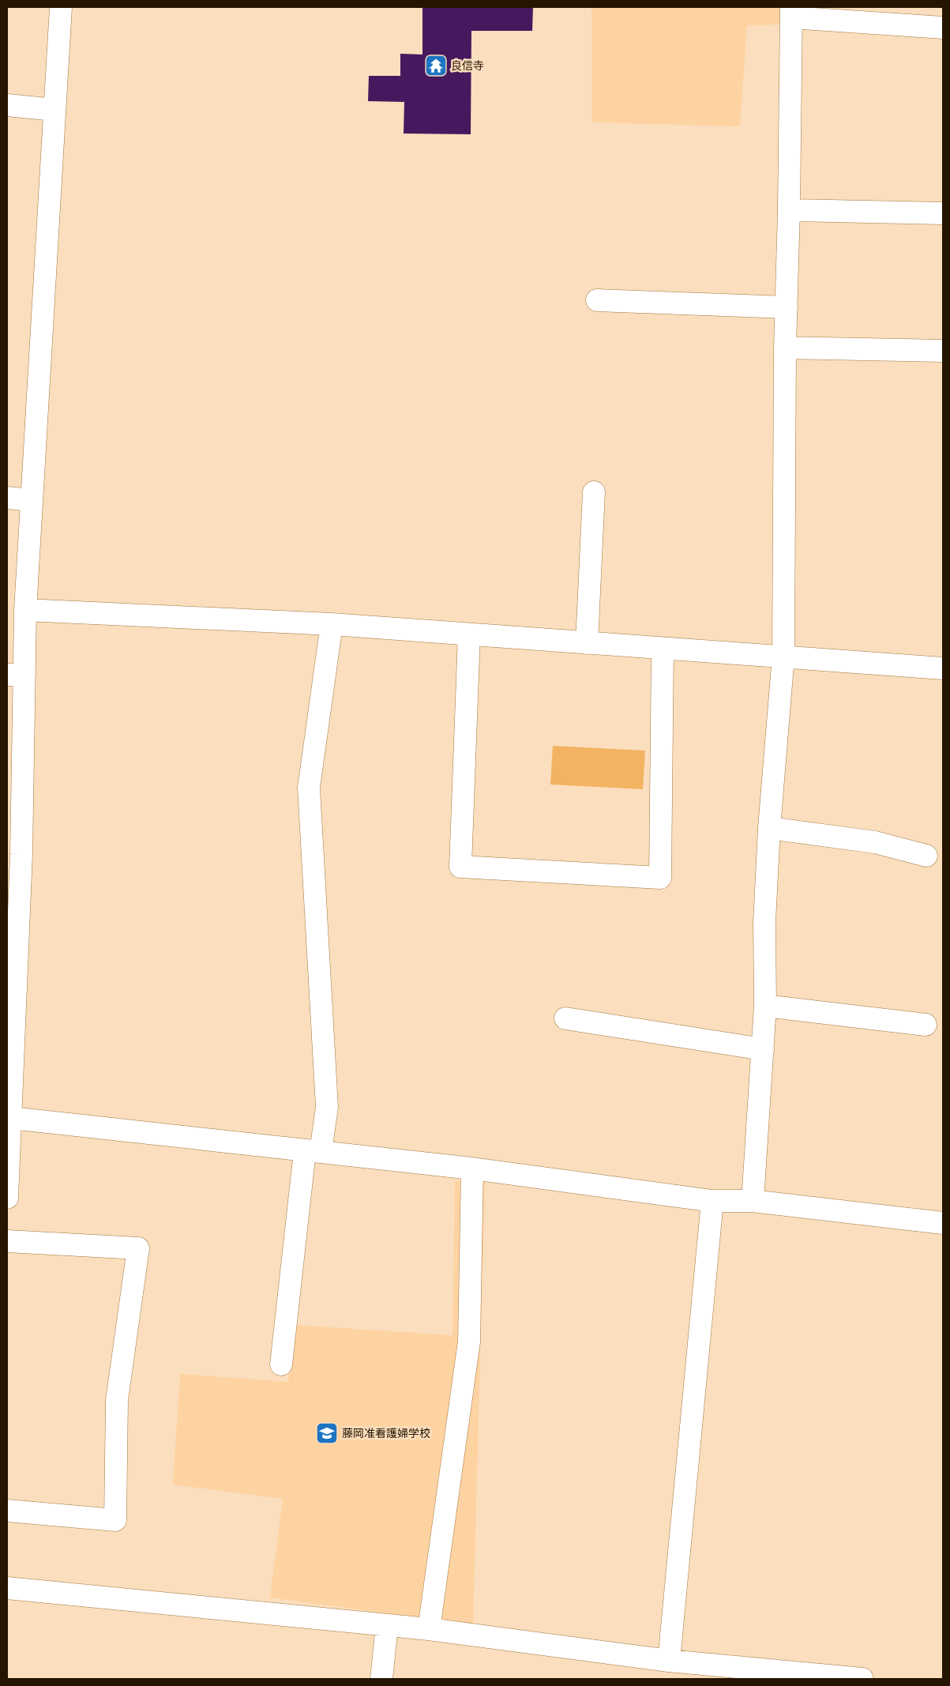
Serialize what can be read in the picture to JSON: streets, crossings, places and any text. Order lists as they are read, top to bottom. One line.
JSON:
{"places":{"temple":["良信寺"],"school or university":["藤岡准看護婦学校"]}}
